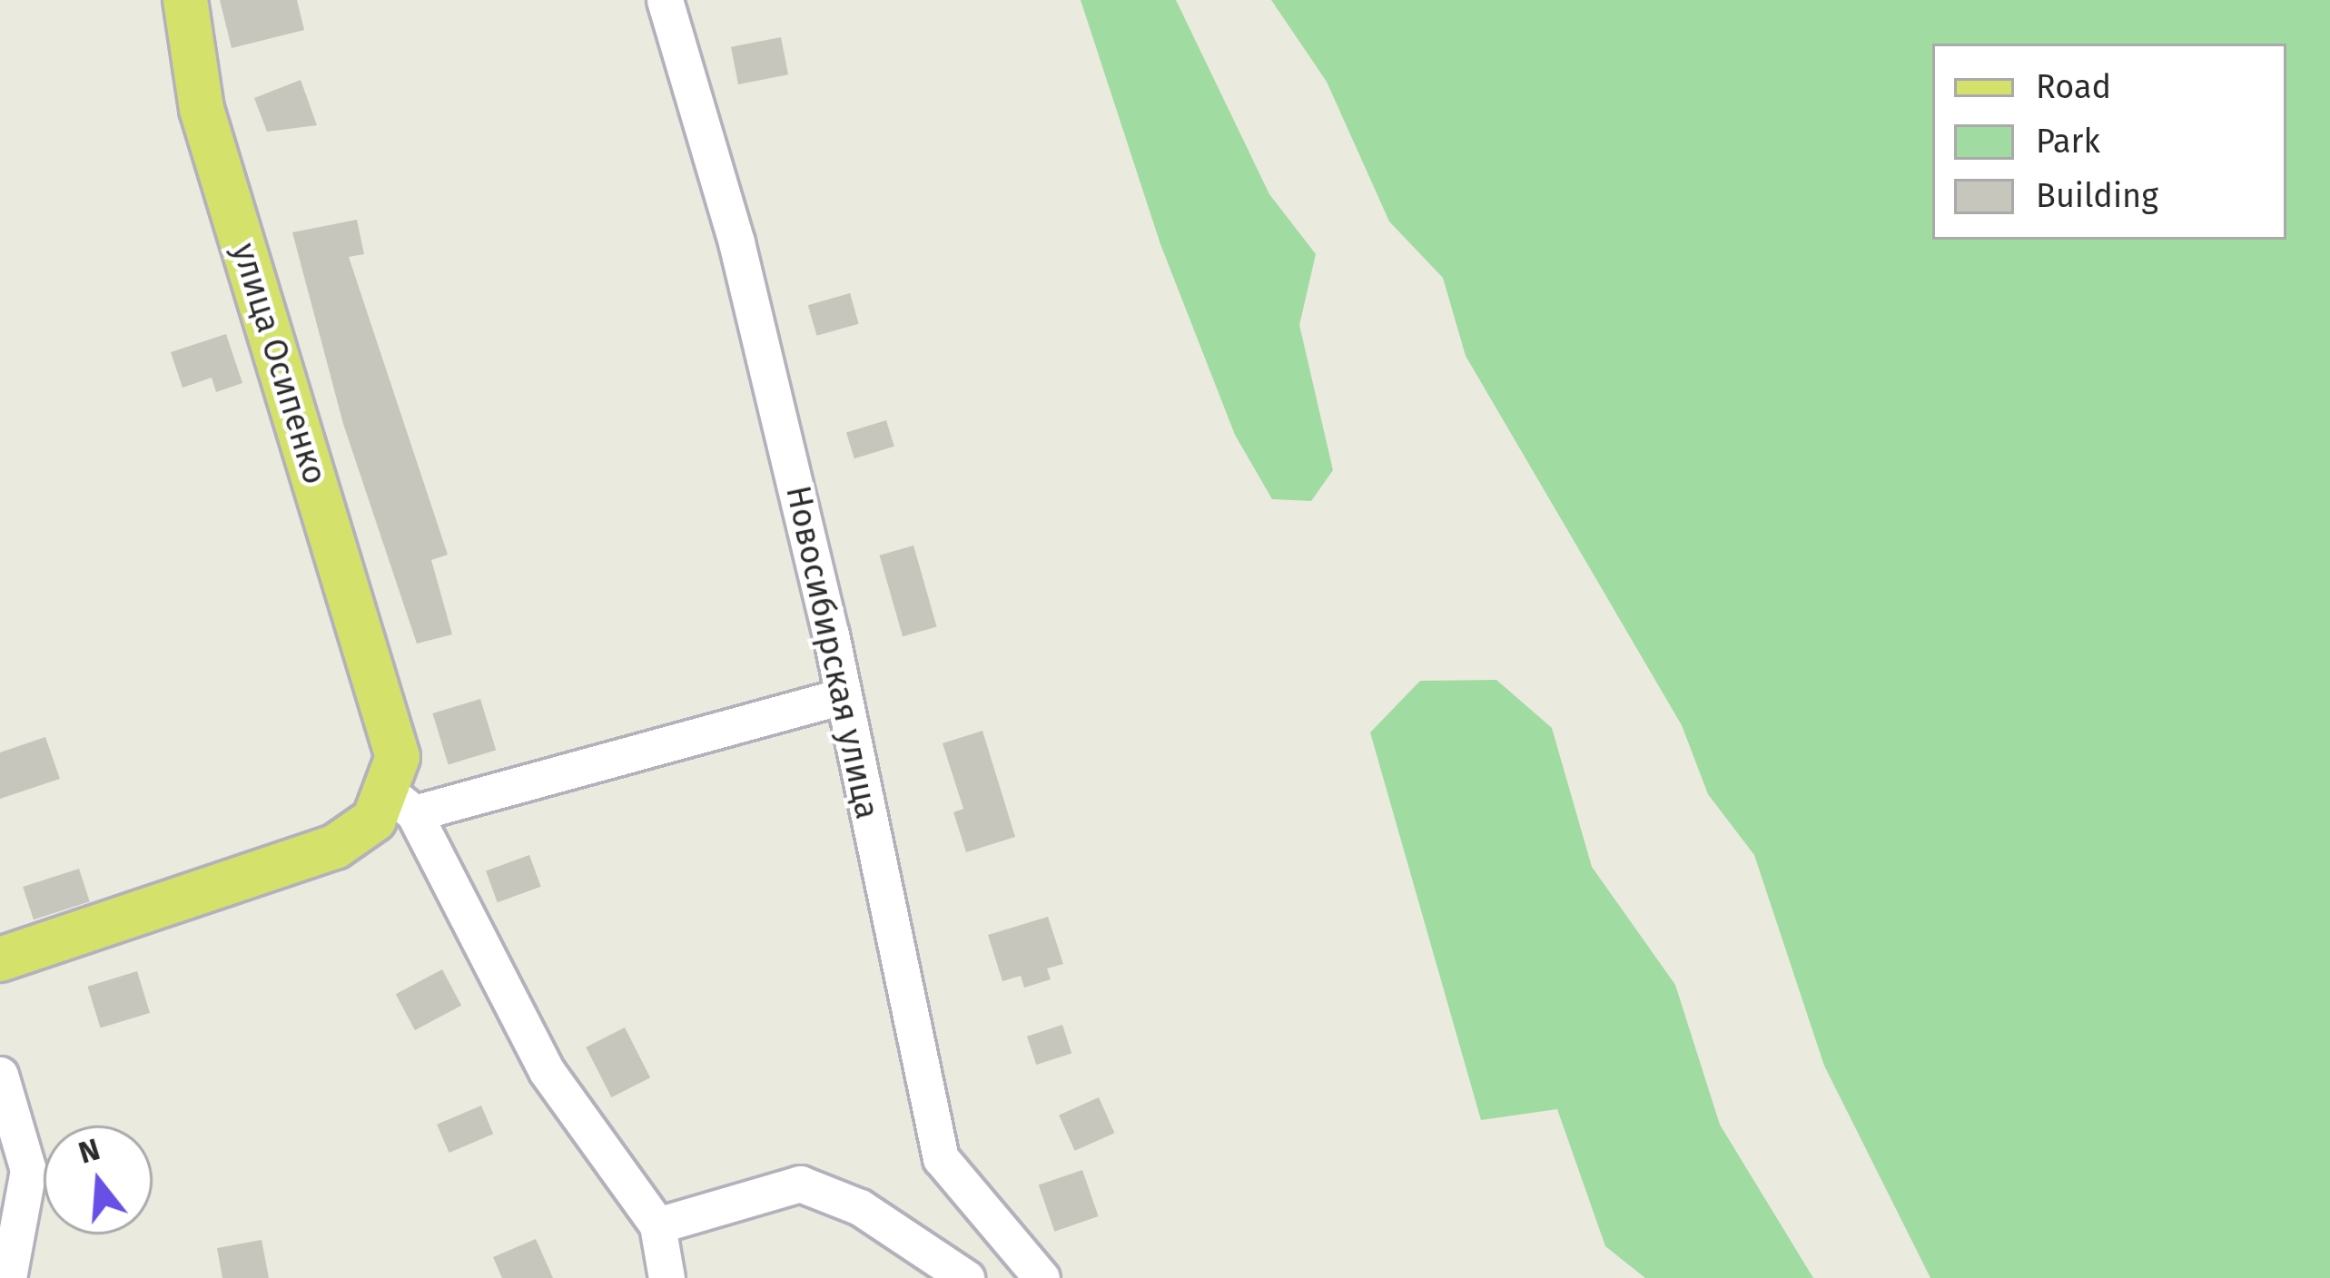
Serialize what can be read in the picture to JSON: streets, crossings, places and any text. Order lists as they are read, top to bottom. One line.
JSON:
{"streets":{"main road":["улица Осипенко"],"street":["Новосибирская улица"]},"legend":["Road","Park","Building"],"north":"top"}
